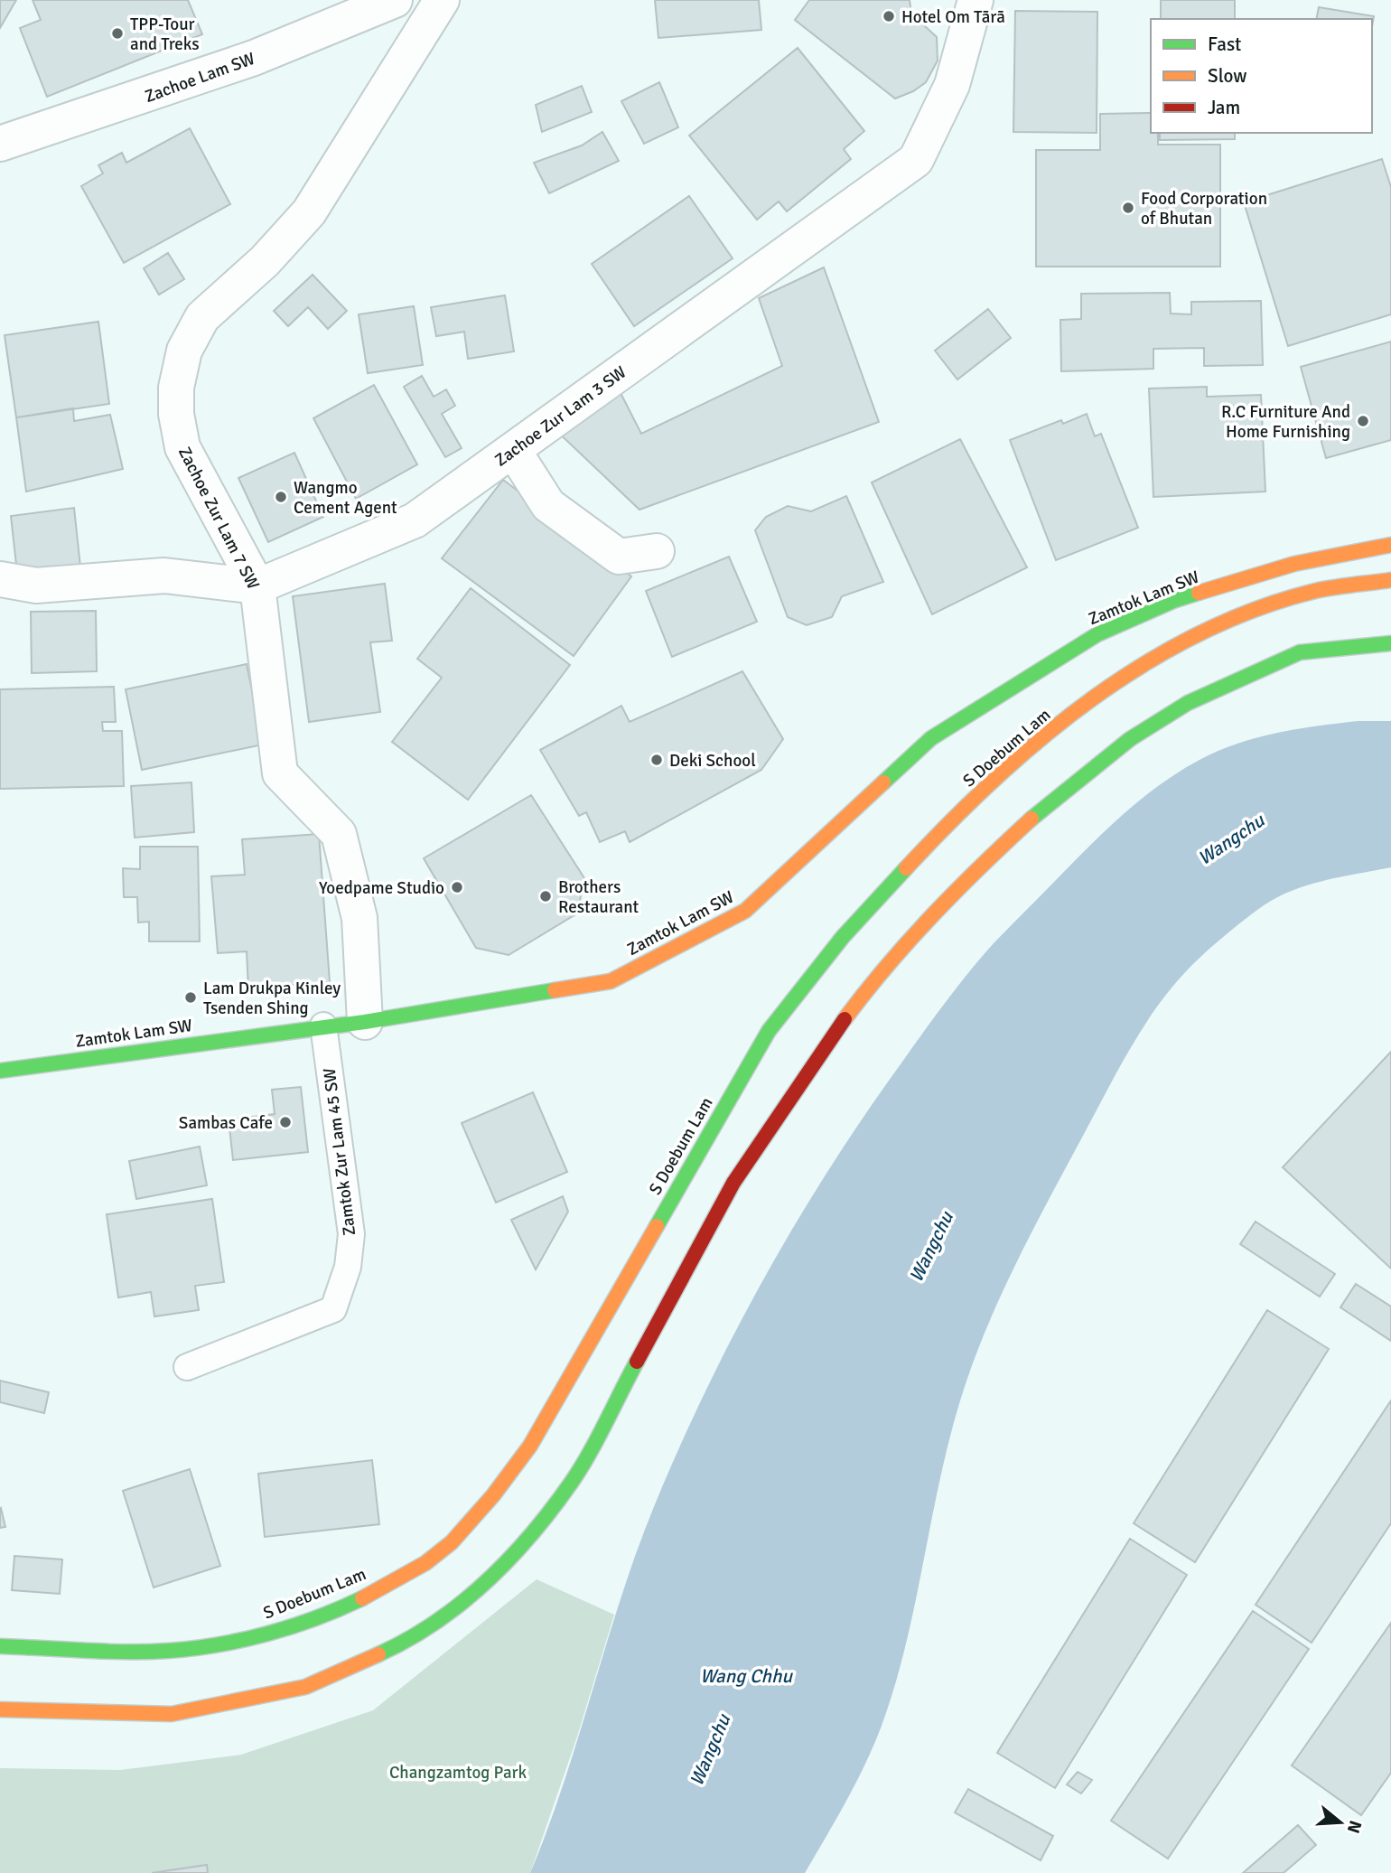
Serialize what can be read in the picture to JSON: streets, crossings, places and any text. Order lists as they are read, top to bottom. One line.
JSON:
{"streets":{"main road":["Zamtok Lam SW","S Doebum Lam"],"street":["Zachoe Lam SW","Zachoe Zur Lam 3 SW","Zachoe Zur Lam 7 SW"],"lane":["Zamtok Zur Lam 45 SW"]},"crossings":[["Zachoe Zur Lam 3 SW","Zachoe Zur Lam 7 SW"],["Zachoe Zur Lam 7 SW","Zamtok Lam SW"],["Zamtok Lam SW","Zamtok Zur Lam 45 SW"]],"water":["Wangchu","Wang Chhu"],"parks":["Changzamtog Park"],"places":["Hotel Om Tārā","TPP-Tour and Treks","Food Corporation of Bhutan","R.C Furniture And Home Furnishing","Wangmo Cement Agent","Deki School","Yoedpame Studio","Brothers Restaurant","Lam Drukpa Kinley Tsenden Shing","Sambas Cafe"],"legend":["Fast","Slow","Jam"],"north":"right"}
